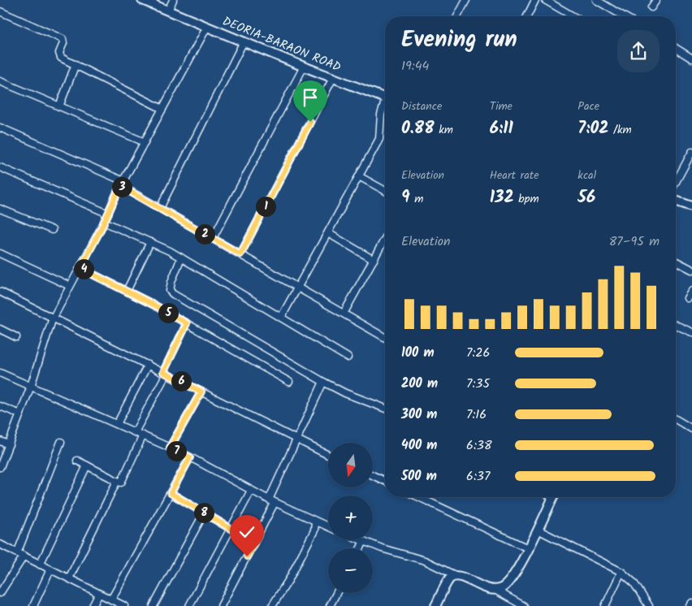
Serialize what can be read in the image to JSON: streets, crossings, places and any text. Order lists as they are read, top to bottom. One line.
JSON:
{"streets":{"street":["DEORIA-BARAON ROAD"]},"north":"bottom","page":{"heading":["Evening run","19:44"],"stats":[["Distance","0.88 km"],["Time","6:11"],["Pace","7:02 /km"],["Elevation","9 m"],["Heart rate","132 bpm"],["kcal","56"]],"pins":["3","1","2","4","5","6","7","8"],"chart":["Elevation","87–95 m"],"list":[{"name":"100 m","note":"7:26"},{"name":"200 m","note":"7:35"},{"name":"300 m","note":"7:16"},{"name":"400 m","note":"6:38"},{"name":"500 m","note":"6:37"}],"map_buttons":["+","−"]}}
